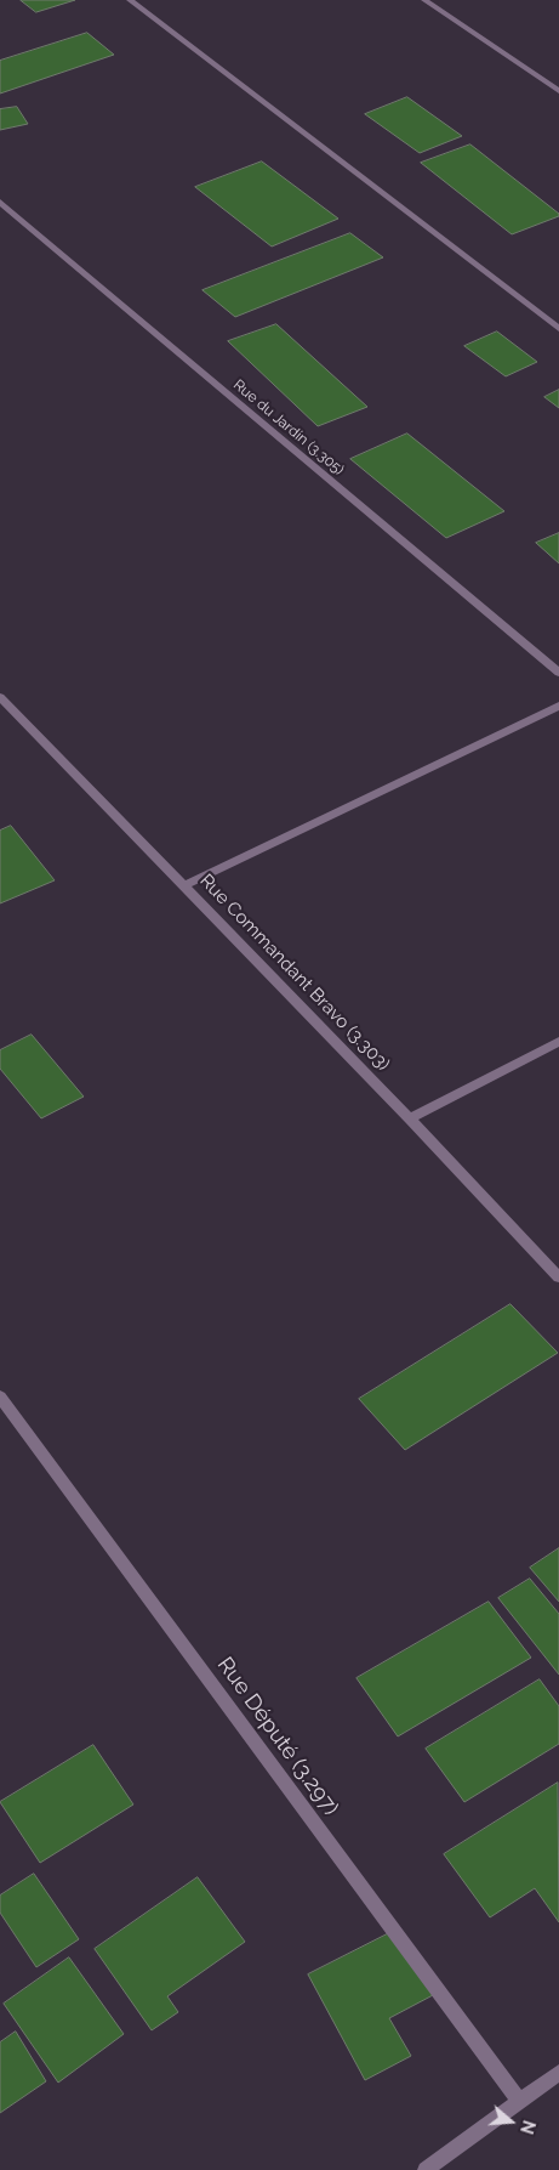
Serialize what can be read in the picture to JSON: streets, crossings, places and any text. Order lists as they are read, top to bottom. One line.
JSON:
{"streets":{"street":["Rue du Jardin (3.305)","Rue Commandant Bravo (3.303)","Rue Député (3.297)"]},"north":"right"}
